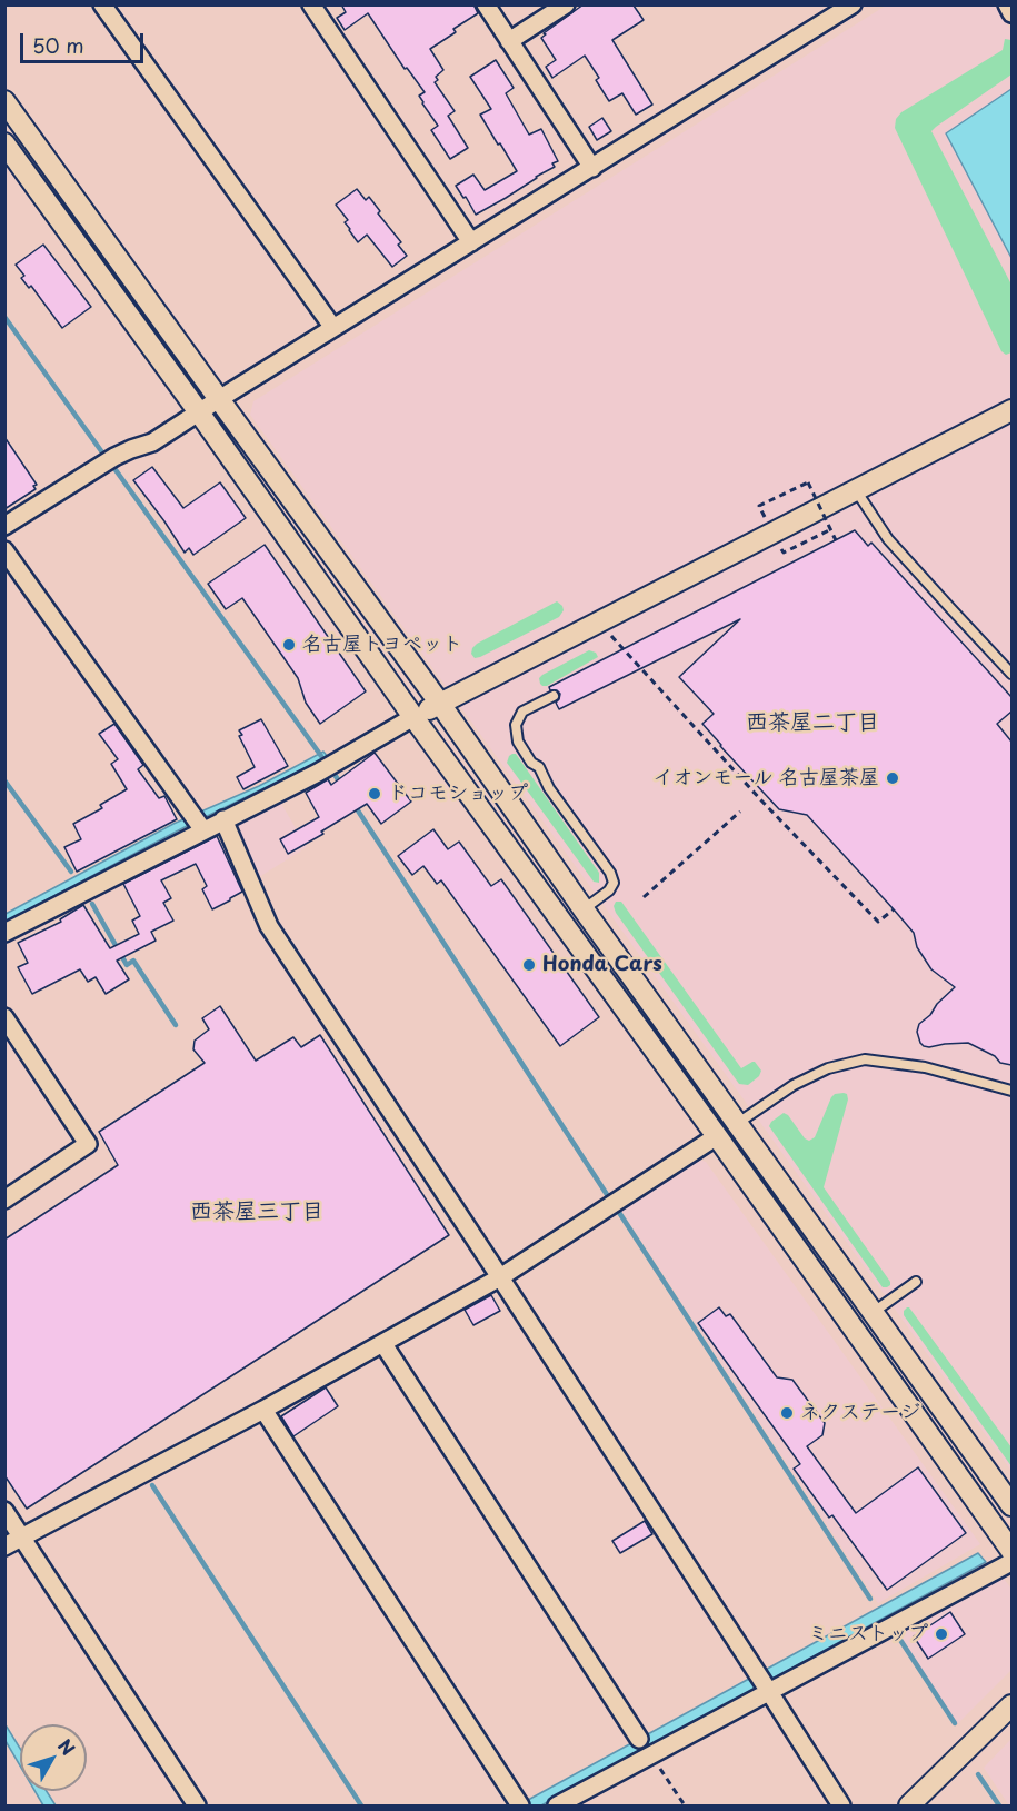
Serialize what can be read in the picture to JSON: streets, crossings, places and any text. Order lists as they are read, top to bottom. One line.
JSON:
{"districts":["西茶屋二丁目","西茶屋三丁目"],"places":["名古屋トヨペット","イオンモール 名古屋茶屋","ドコモショップ","Honda Cars","ネクステージ","ミニストップ"],"scale_bar":"50 m","north":"top right"}
